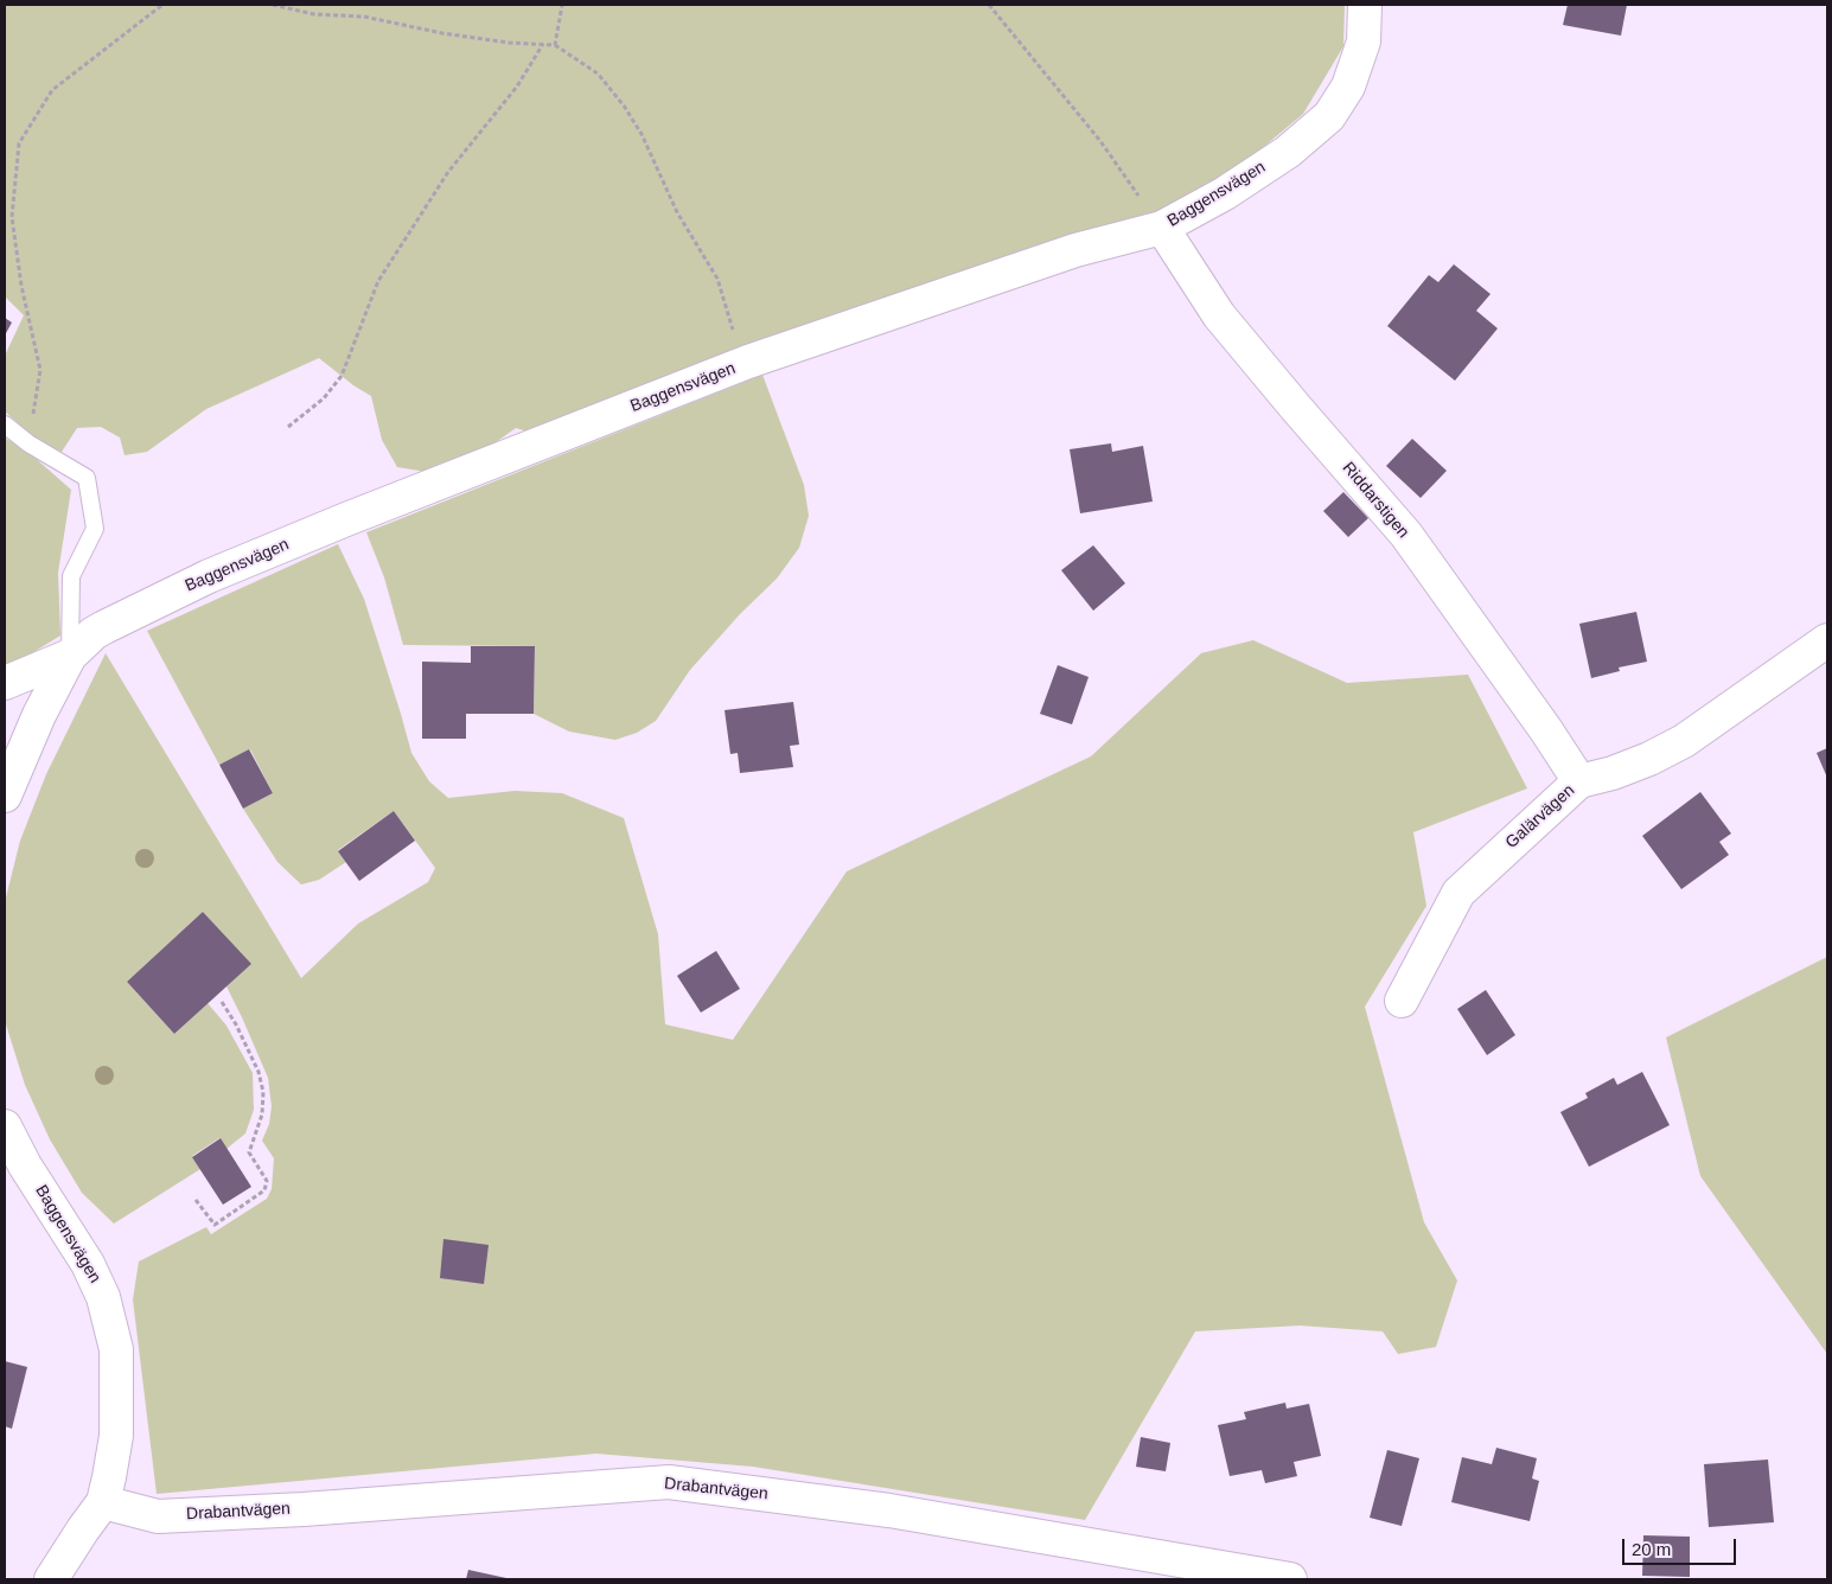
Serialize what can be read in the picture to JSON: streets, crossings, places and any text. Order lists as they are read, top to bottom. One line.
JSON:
{"streets":{"street":["Baggensvägen","Riddarstigen","Galärvägen","Drabantvägen"]},"crossings":[["Baggensvägen","Riddarstigen"],["Baggensvägen","Drabantvägen"],["Riddarstigen","Galärvägen"]],"scale_bar":"20 m"}
